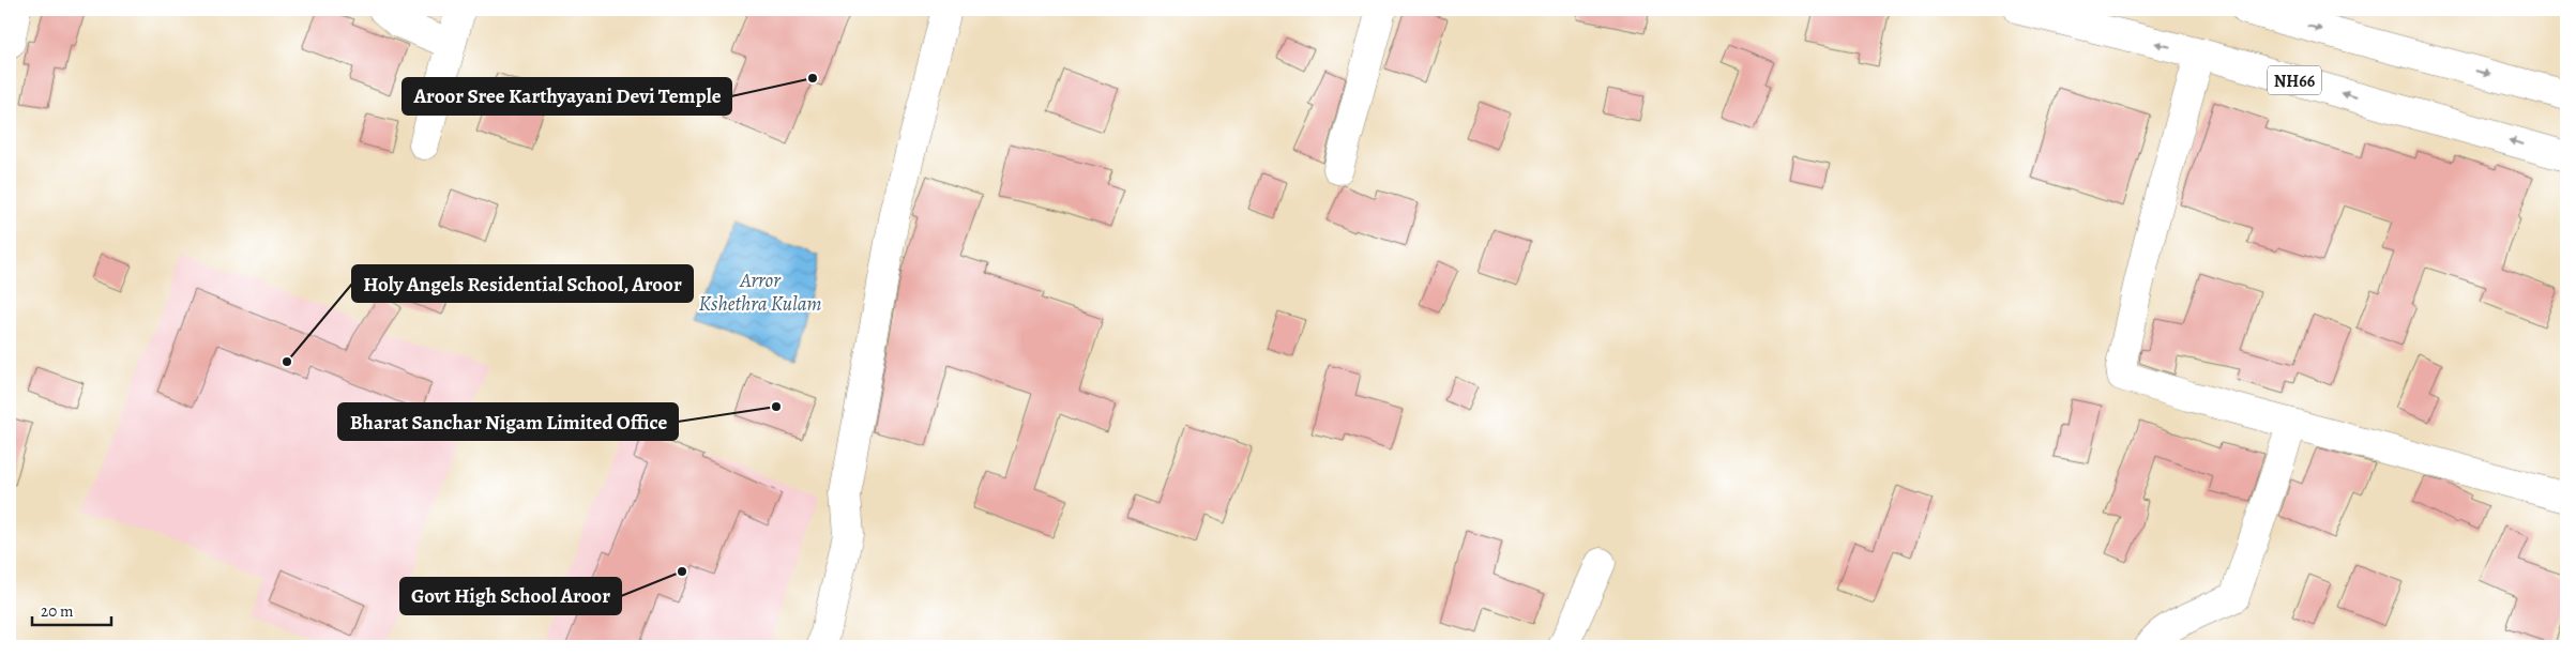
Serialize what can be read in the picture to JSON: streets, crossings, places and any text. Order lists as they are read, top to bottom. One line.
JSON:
{"streets":{"main road":["NH66"]},"water":["Arror Kshethra Kulam"],"places":["Aroor Sree Karthyayani Devi Temple","Holy Angels Residential School, Aroor","Bharat Sanchar Nigam Limited Office","Govt High School Aroor"],"scale_bar":"20 m"}
